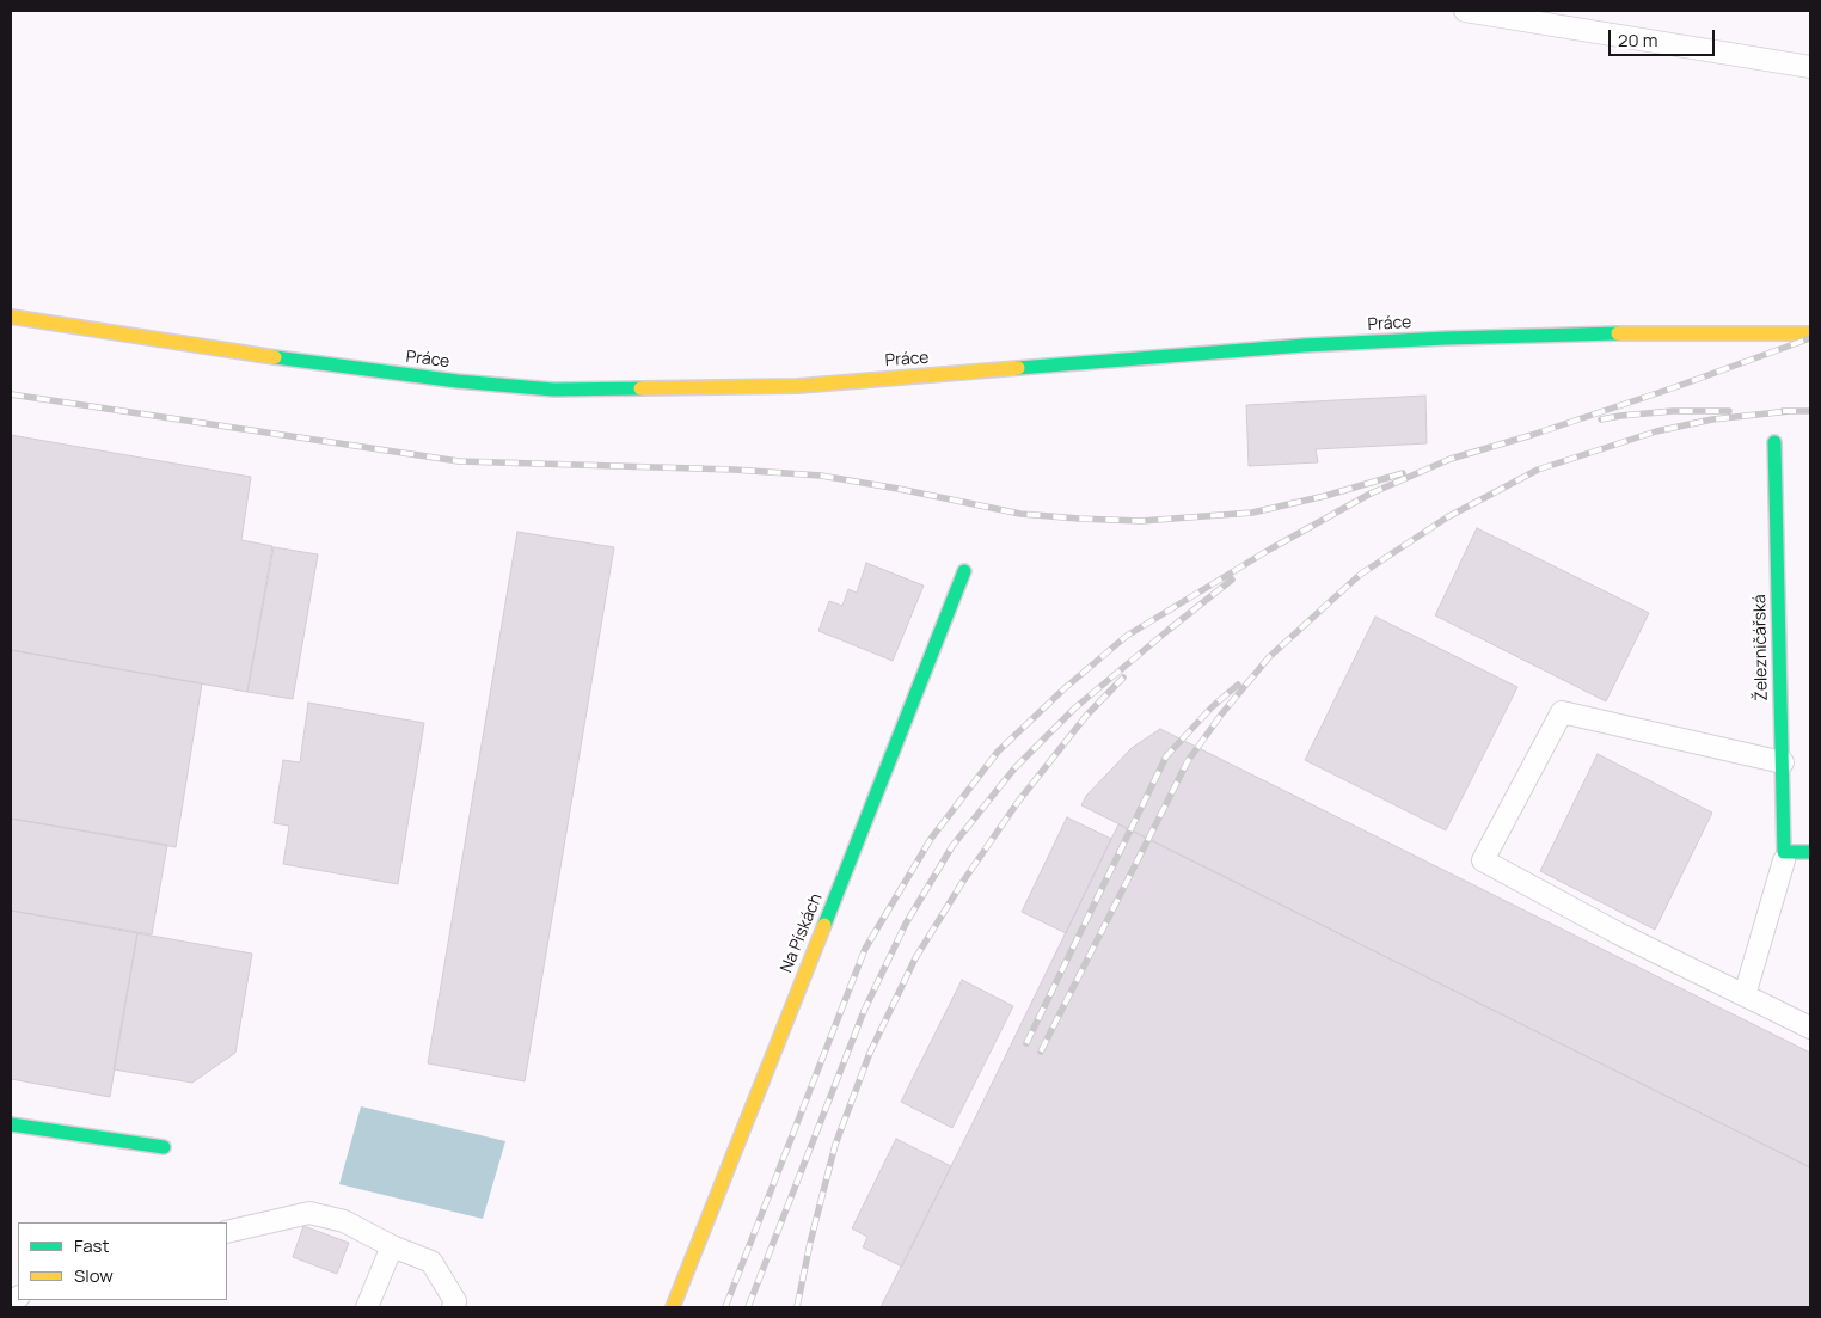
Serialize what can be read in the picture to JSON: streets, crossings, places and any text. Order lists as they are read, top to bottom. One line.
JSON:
{"streets":{"main road":["Práce","Železničářská","Na Pískách"]},"legend":["Fast","Slow"],"scale_bar":"20 m"}
